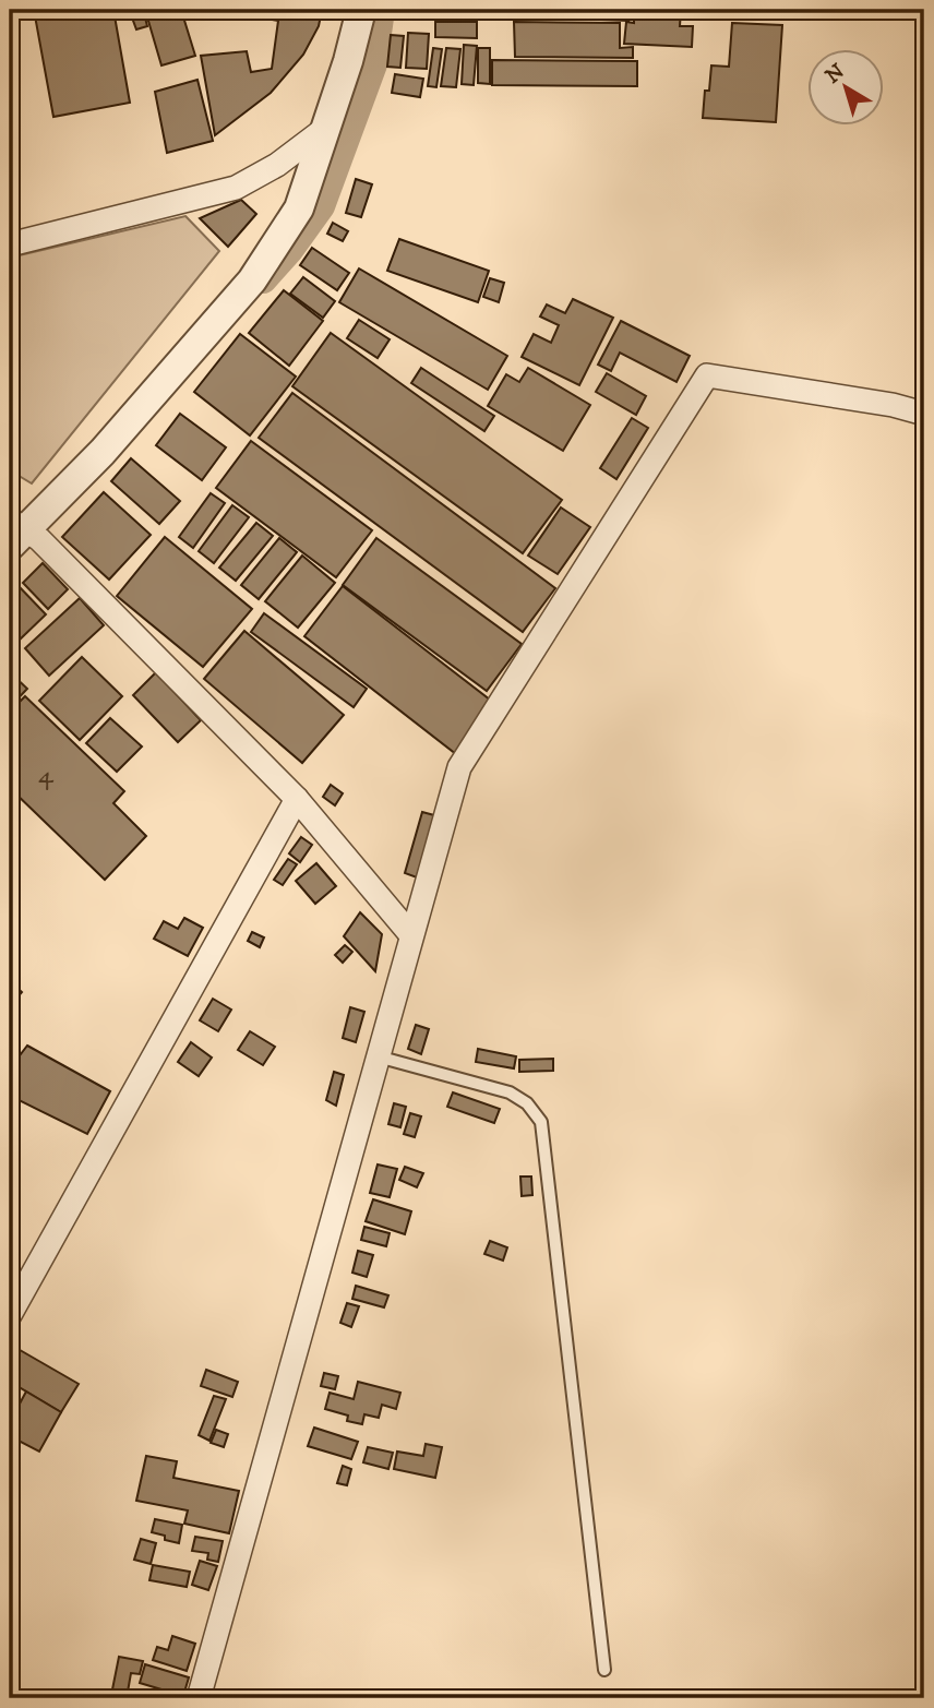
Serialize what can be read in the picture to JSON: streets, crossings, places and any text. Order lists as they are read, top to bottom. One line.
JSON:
{"house_numbers":["4"],"north":"top left"}
